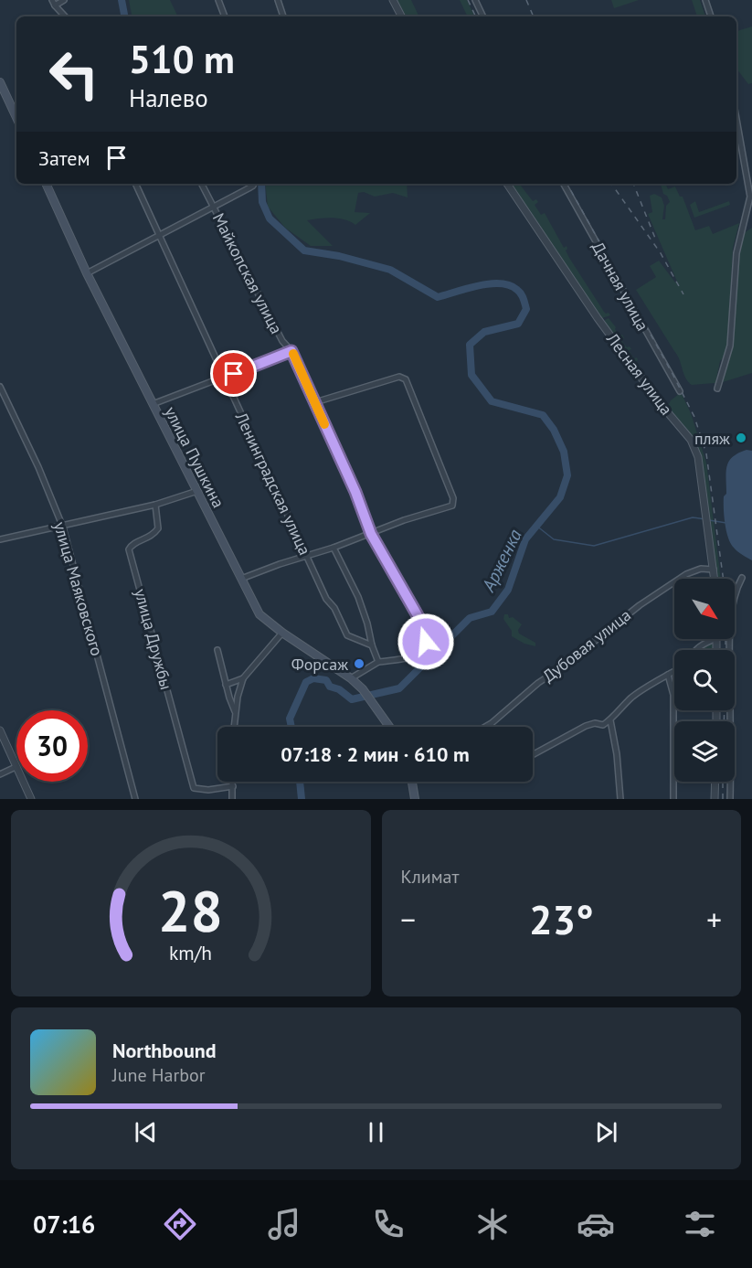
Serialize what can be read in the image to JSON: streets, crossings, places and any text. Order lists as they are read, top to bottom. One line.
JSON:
{"streets":{"main road":["улица Пушкина"],"street":["Майкопская улица","Дачная улица","Лесная улица","Ленинградская улица","улица Маяковского","улица Дружбы","Дубовая улица"]},"crossings":[["Лесная улица","Дубовая улица"]],"water":["Арженка"],"places":["пляж","Форсаж"],"north":"bottom right","page":{"turn":["510 m","Налево"],"then":"Затем","limit":"30","trip":"07:18 · 2 мин · 610 m","tile":"Климат","heat":["−","23°","+"],"song":["Northbound","June Harbor"],"tabs":"07:16","gauge":["28","km/h"]}}
